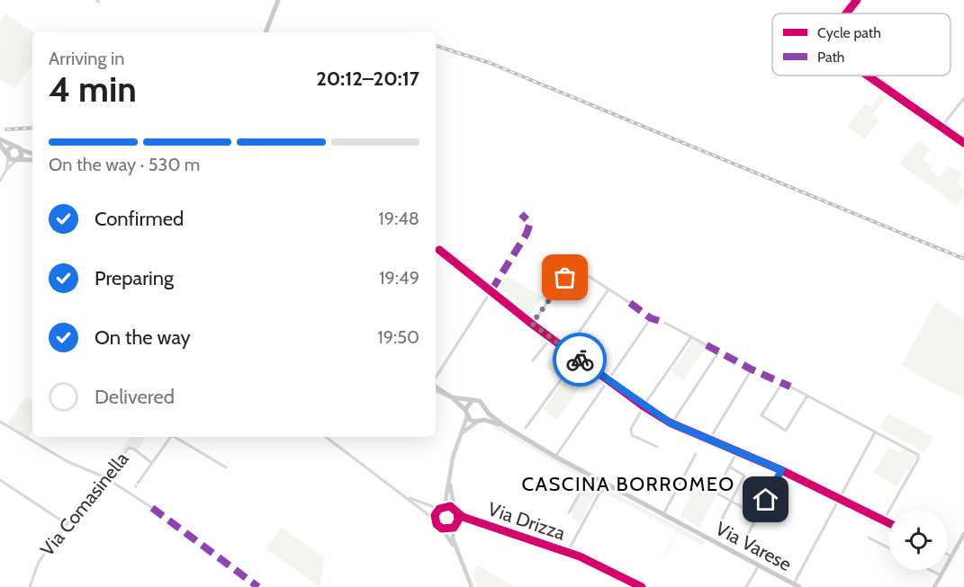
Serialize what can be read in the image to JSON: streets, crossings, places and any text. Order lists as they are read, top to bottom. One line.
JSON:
{"streets":{"main road":["Via Varese"],"street":["Via Comasinella","Via Drizza"]},"districts":["CASCINA BORROMEO"],"legend":["Cycle path","Path"],"page":{"heading":["4 min","Arriving in","20:12–20:17"],"bar":"On the way · 530 m","list":[["Confirmed","19:48"],["Preparing","19:49"],["On the way","19:50"],"Delivered"]}}
